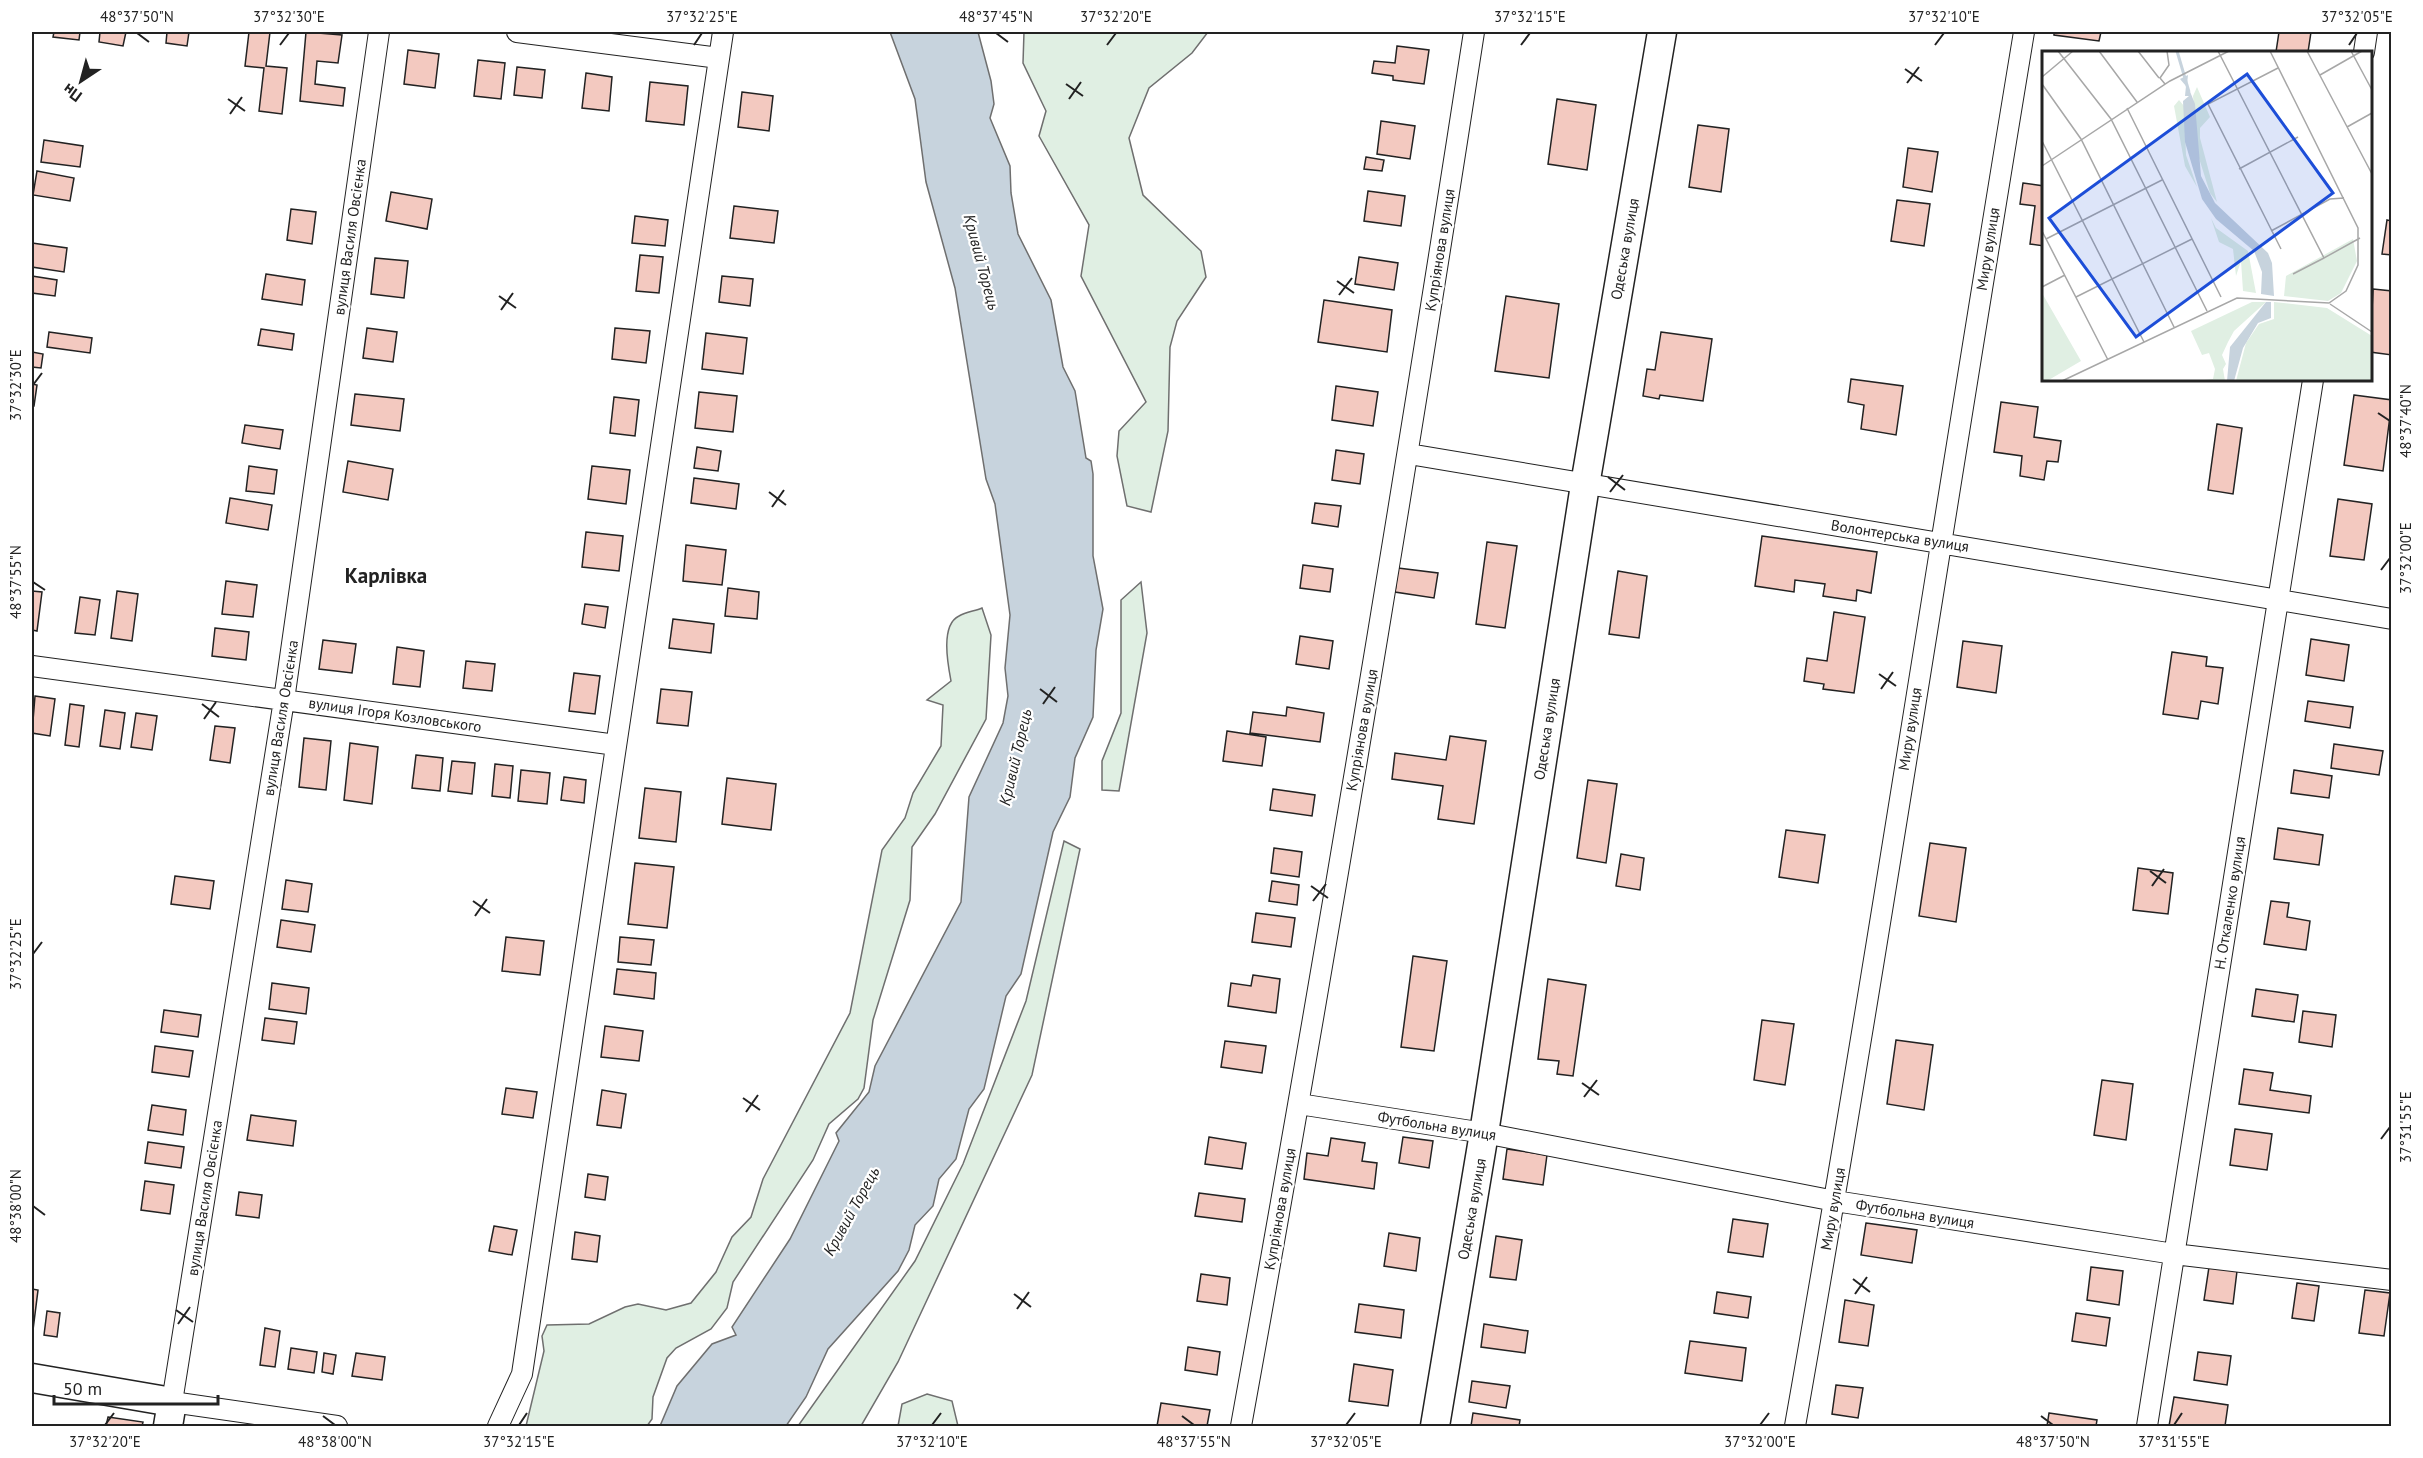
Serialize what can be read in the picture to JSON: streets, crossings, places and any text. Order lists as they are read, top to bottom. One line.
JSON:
{"streets":{"street":["вулиця Василя Овсієнка","Одеська вулиця","Миру вулиця","Купріянова вулиця","Волонтерська вулиця","вулиця Ігоря Козловського","Н. Откаленко вулиця","Футбольна вулиця"]},"crossings":[["вулиця Василя Овсієнка","вулиця Ігоря Козловського"],["Одеська вулиця","Волонтерська вулиця"],["Одеська вулиця","Футбольна вулиця"],["Миру вулиця","Волонтерська вулиця"],["Миру вулиця","Футбольна вулиця"],["Купріянова вулиця","Волонтерська вулиця"],["Купріянова вулиця","Футбольна вулиця"],["Волонтерська вулиця","Н. Откаленко вулиця"],["Н. Откаленко вулиця","Футбольна вулиця"]],"districts":["Карлівка"],"water":["Кривий Торець"],"scale_bar":"50 m","north":"bottom left","coordinates":["48°37'50\"N","37°32'30\"E","37°32'25\"E","48°37'45\"N","37°32'20\"E","37°32'15\"E","37°32'10\"E","37°32'05\"E","48°37'40\"N","37°32'00\"E","48°37'55\"N","37°31'55\"E","48°38'00\"N"]}
